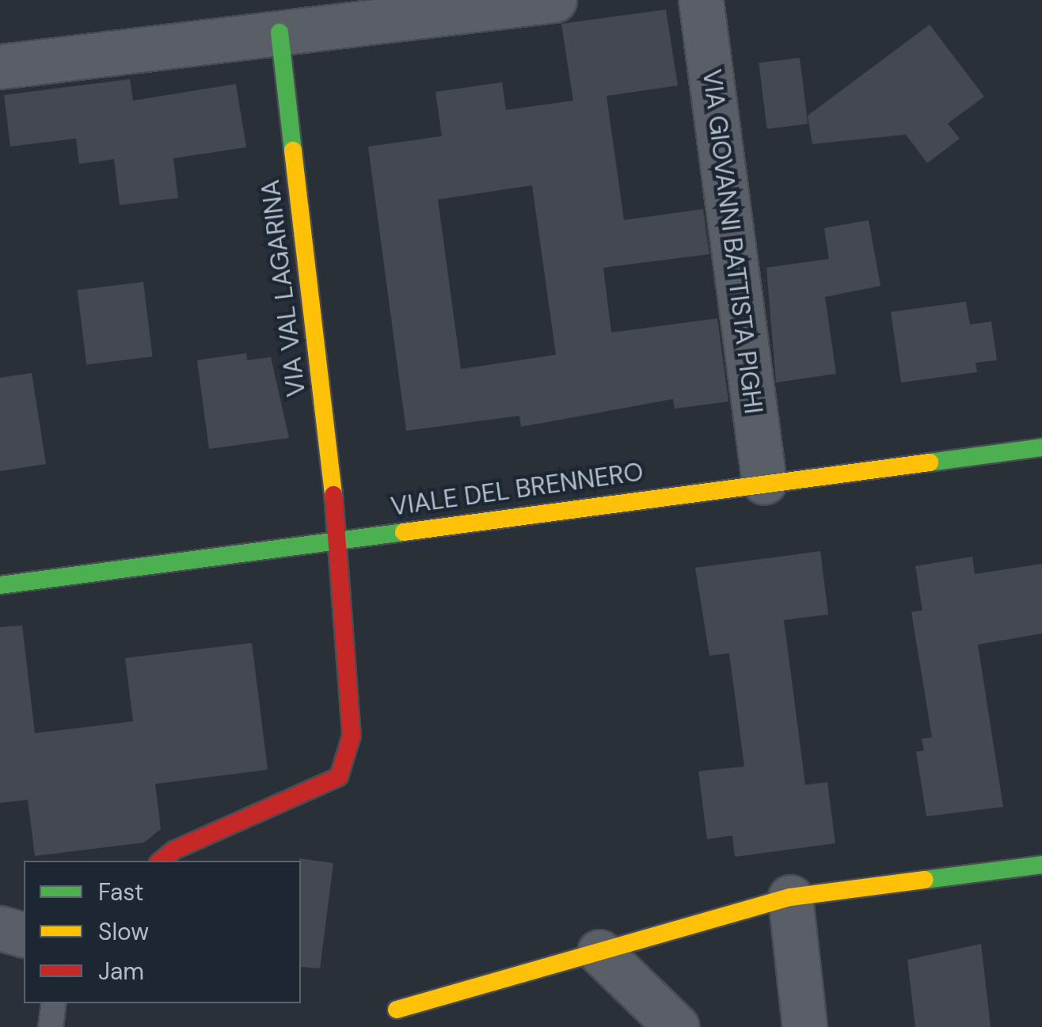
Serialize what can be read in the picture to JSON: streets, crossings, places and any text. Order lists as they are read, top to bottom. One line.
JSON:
{"streets":{"street":["VIA GIOVANNI BATTISTA PIGHI","VIA VAL LAGARINA","VIALE DEL BRENNERO"]},"crossings":[["VIA GIOVANNI BATTISTA PIGHI","VIALE DEL BRENNERO"],["VIA VAL LAGARINA","VIALE DEL BRENNERO"]],"legend":["Fast","Slow","Jam"]}
